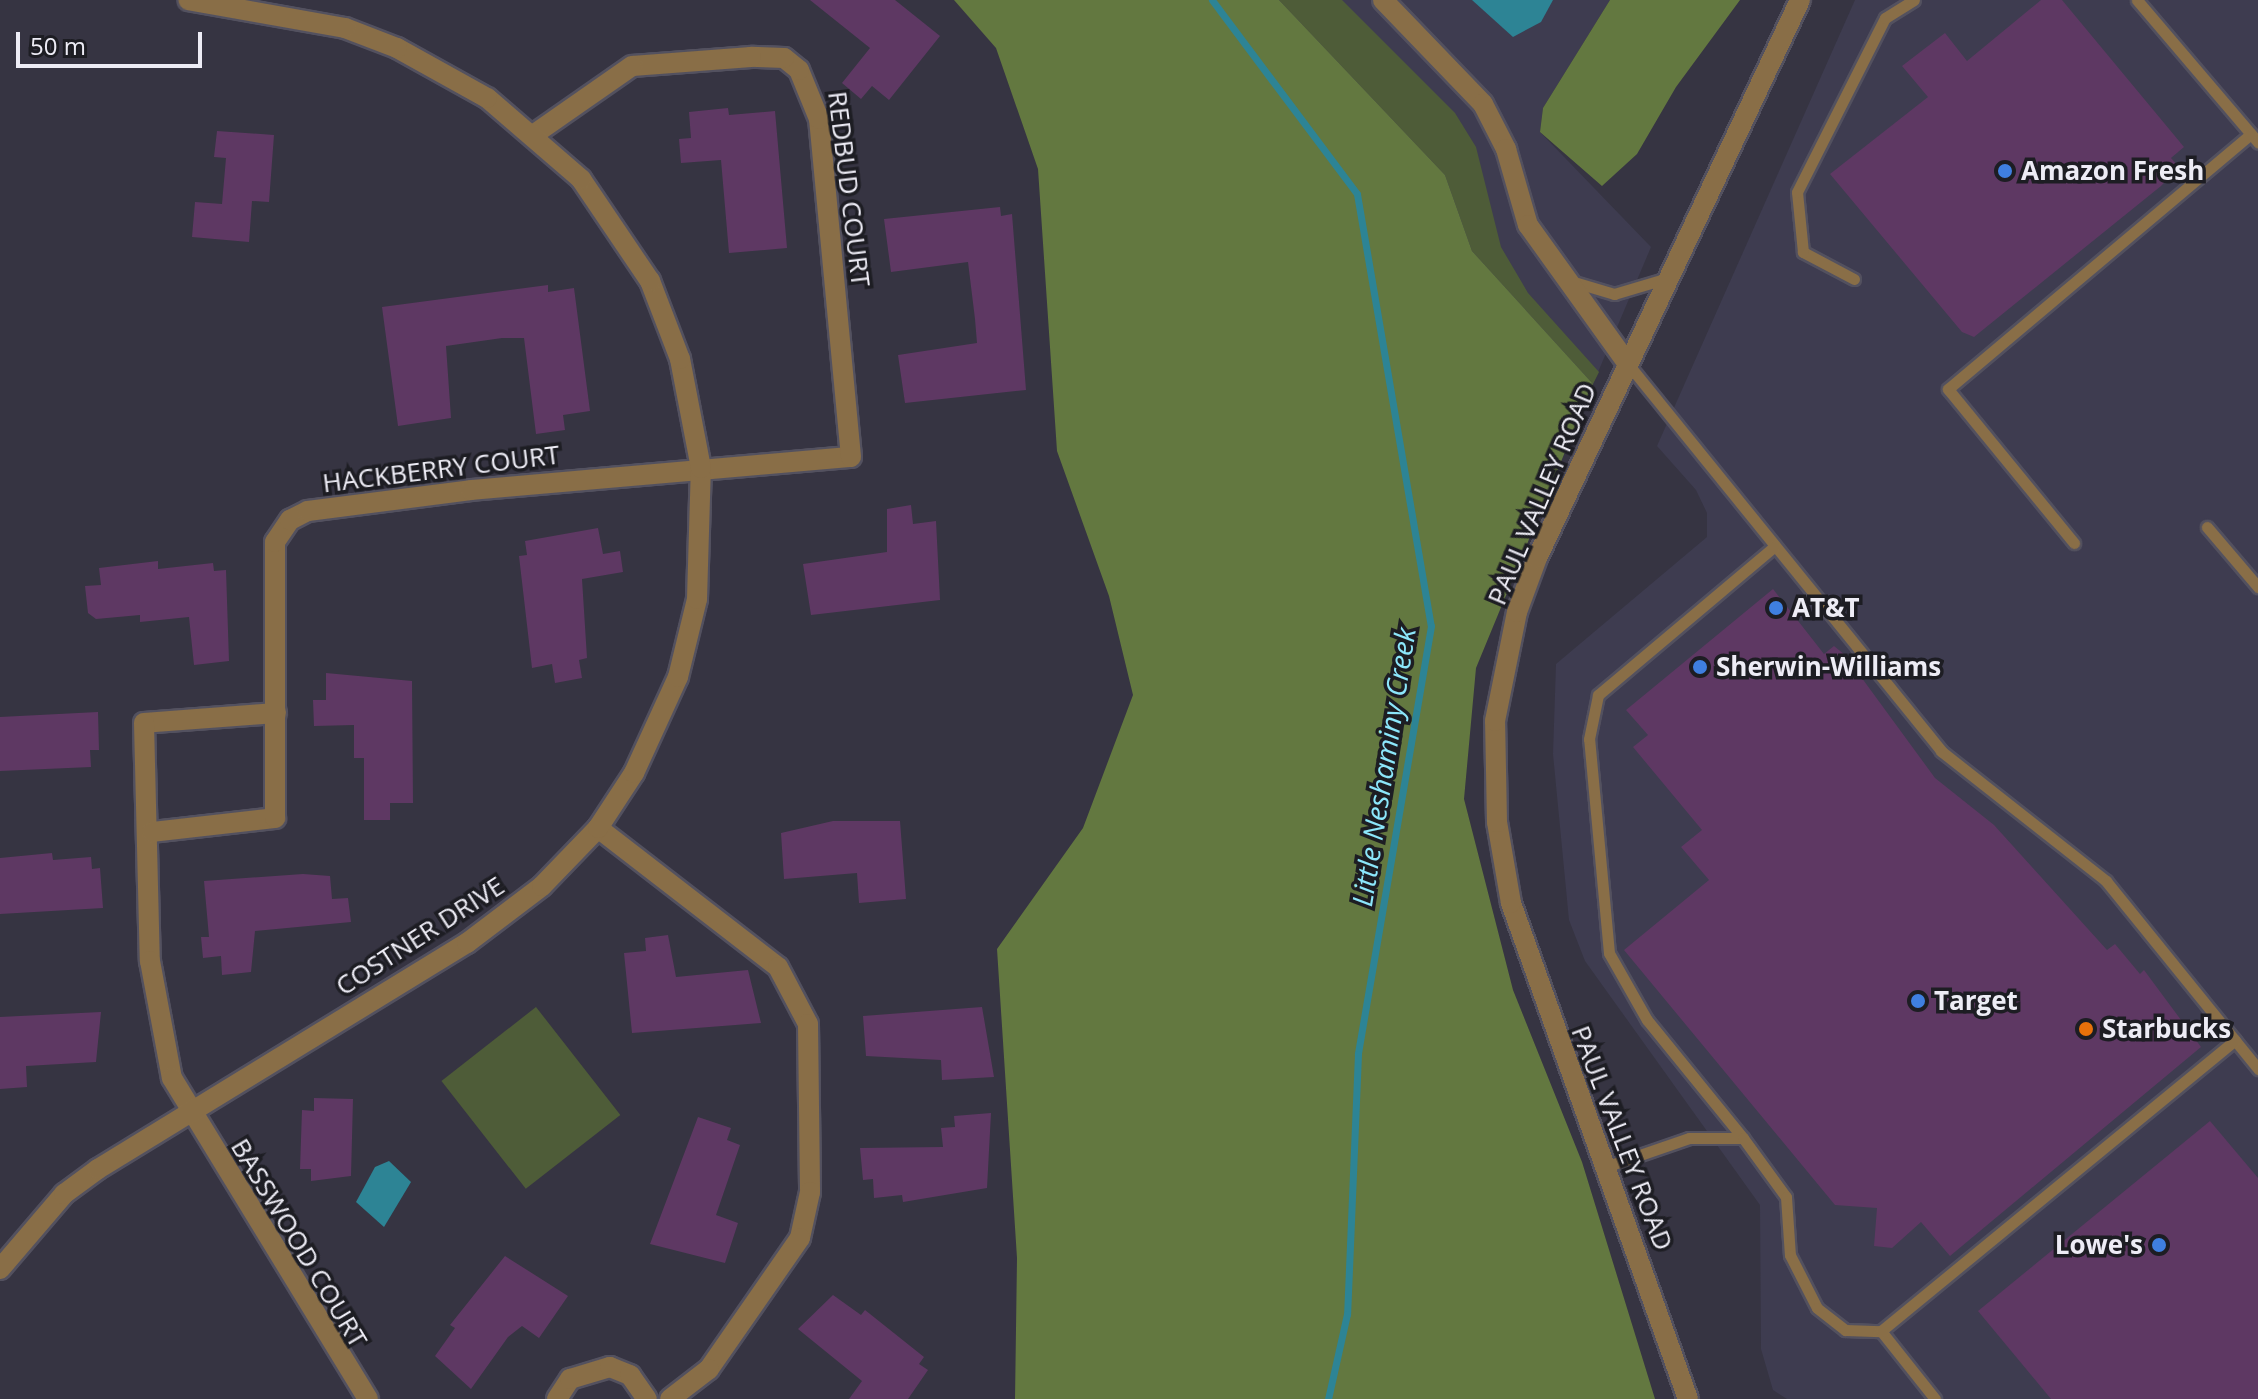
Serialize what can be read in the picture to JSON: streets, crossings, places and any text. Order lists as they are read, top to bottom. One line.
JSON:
{"streets":{"street":["REDBUD COURT","HACKBERRY COURT","PAUL VALLEY ROAD","COSTNER DRIVE","BASSWOOD COURT"]},"crossings":[["REDBUD COURT","HACKBERRY COURT"],["REDBUD COURT","COSTNER DRIVE"],["HACKBERRY COURT","COSTNER DRIVE"],["HACKBERRY COURT","BASSWOOD COURT"],["COSTNER DRIVE","BASSWOOD COURT"]],"water":["Little Neshaminy Creek"],"places":["Amazon Fresh","AT&T","Sherwin-Williams","Target","Starbucks","Lowe's"],"scale_bar":"50 m"}
